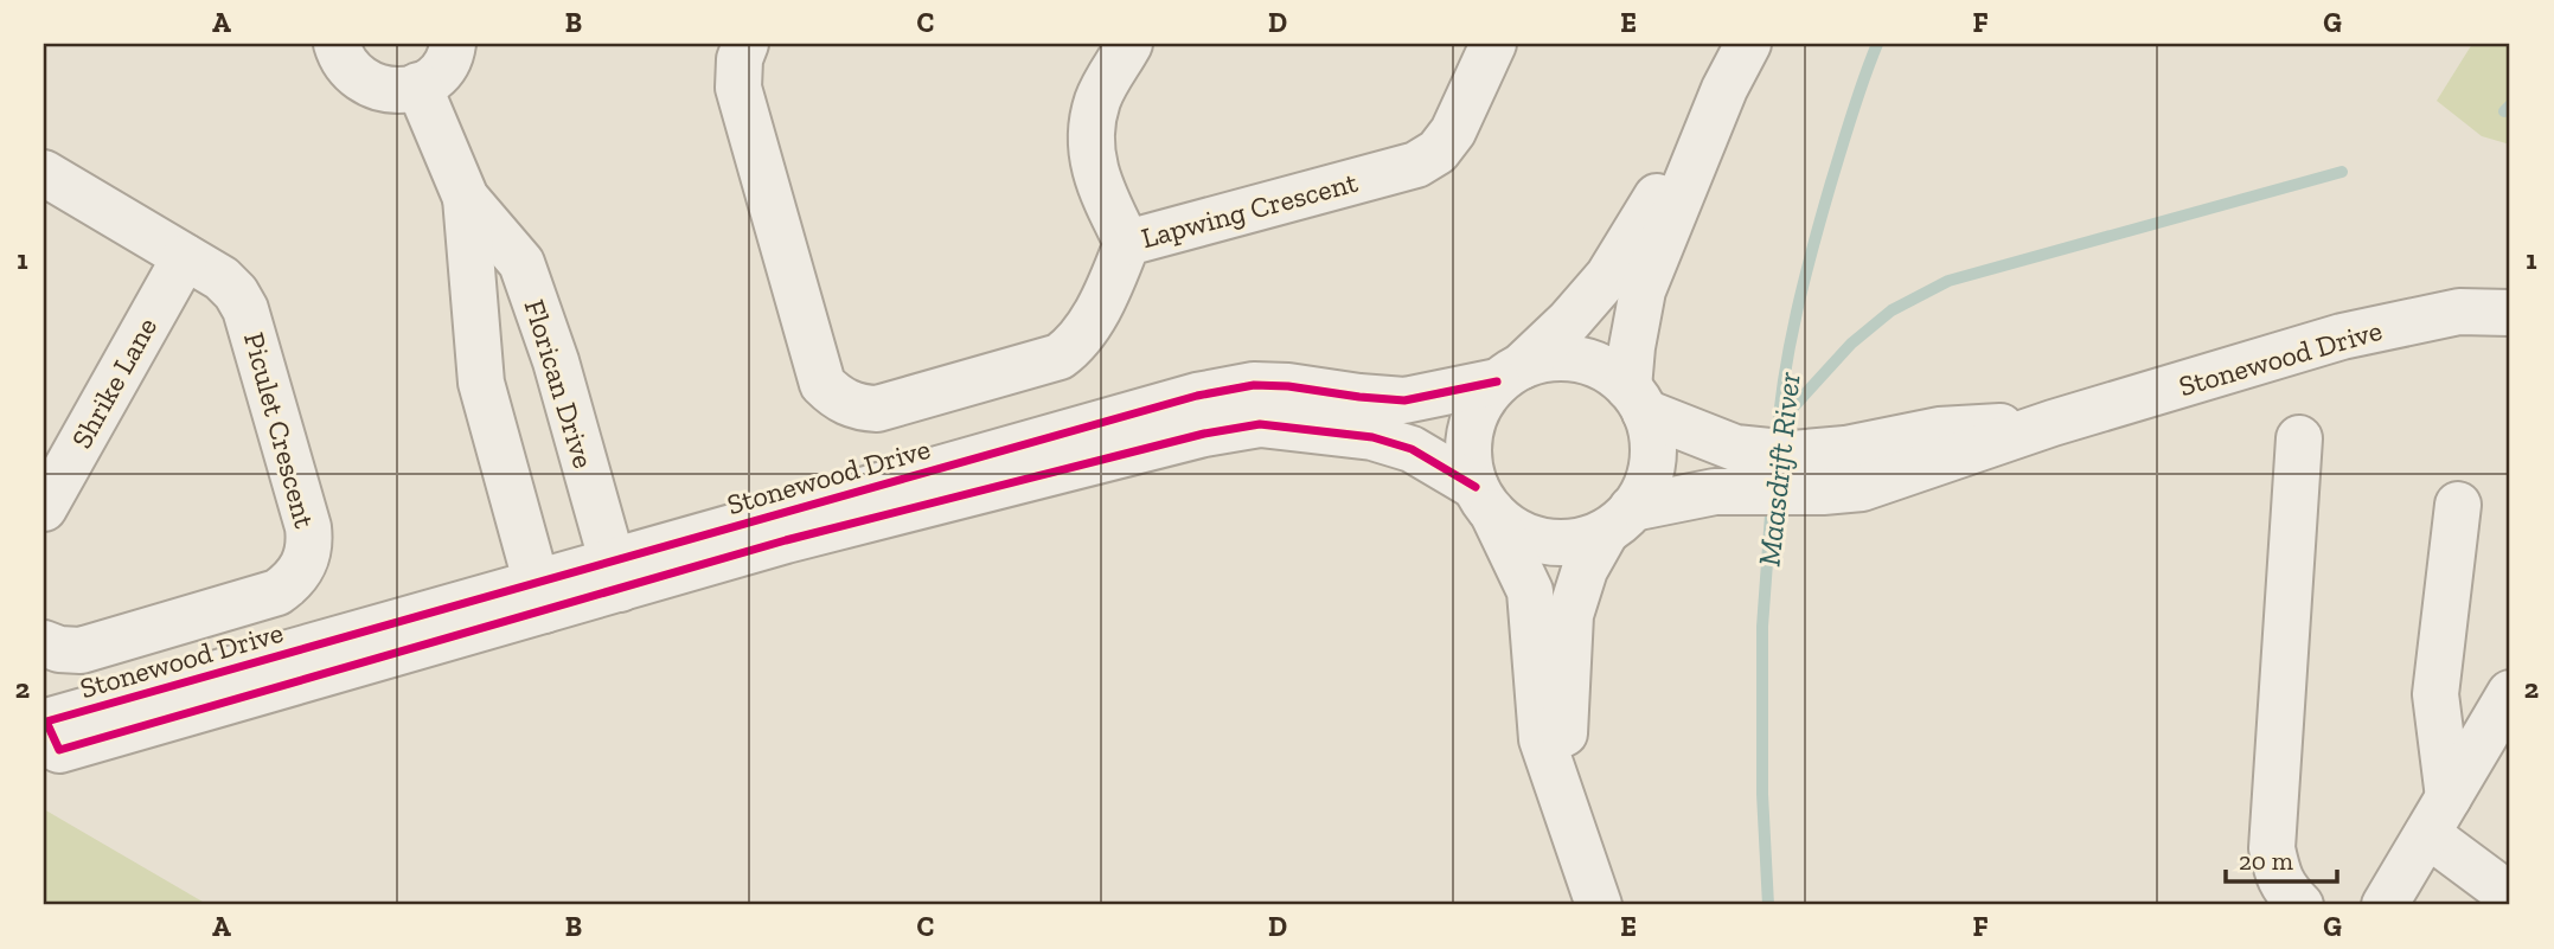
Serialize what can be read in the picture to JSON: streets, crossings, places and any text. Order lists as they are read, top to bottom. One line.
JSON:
{"streets":{"street":["Lapwing Crescent","Stonewood Drive","Shrike Lane","Florican Drive","Piculet Crescent"]},"crossings":[["Stonewood Drive","Florican Drive"],["Shrike Lane","Piculet Crescent"]],"water":["Maasdrift River"],"scale_bar":"20 m","grid":{"columns":["A","B","C","D","E","F","G"],"rows":["1","2"]}}
